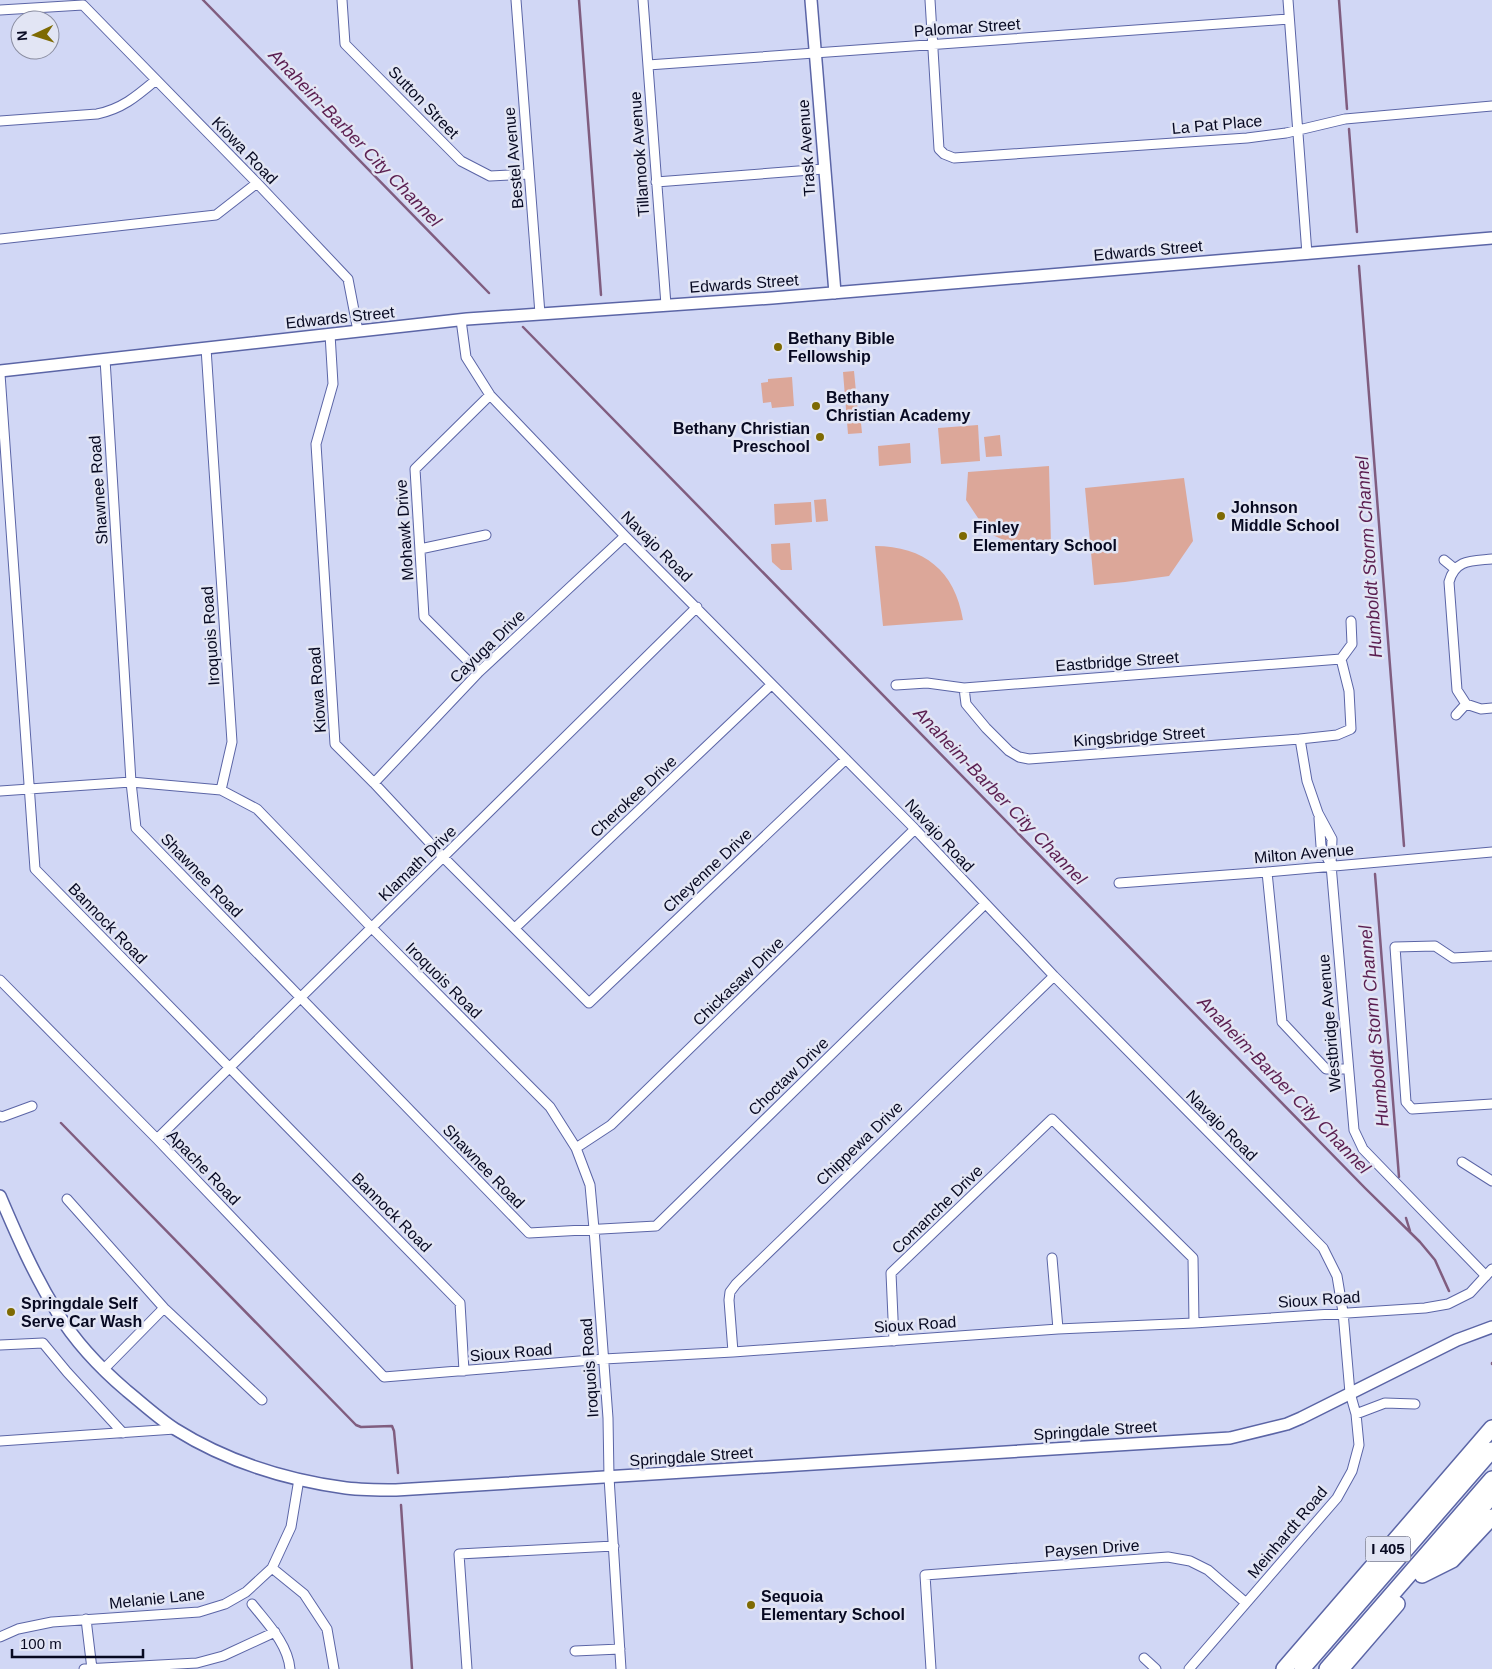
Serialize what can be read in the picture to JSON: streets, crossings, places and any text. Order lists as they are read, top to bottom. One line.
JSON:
{"streets":{"highway":["I 405"],"street":["Palomar Street","Sutton Street","La Pat Place","Trask Avenue","Kiowa Road","Tillamook Avenue","Bestel Avenue","Edwards Street","Shawnee Road","Mohawk Drive","Navajo Road","Iroquois Road","Cayuga Drive","Eastbridge Street","Kingsbridge Street","Cherokee Drive","Milton Avenue","Klamath Drive","Cheyenne Drive","Bannock Road","Chickasaw Drive","Westbridge Avenue","Choctaw Drive","Chippewa Drive","Apache Road","Comanche Drive","Sioux Road","Springdale Street","Meinhardt Road","Paysen Drive","Melanie Lane"]},"crossings":[["Palomar Street","La Pat Place"],["Palomar Street","Trask Avenue"],["Palomar Street","Tillamook Avenue"],["Sutton Street","Bestel Avenue"],["Trask Avenue","Edwards Street"],["Kiowa Road","Edwards Street"],["Kiowa Road","Cayuga Drive"],["Kiowa Road","Cherokee Drive"],["Kiowa Road","Klamath Drive"],["Kiowa Road","Cheyenne Drive"],["Tillamook Avenue","Edwards Street"],["Bestel Avenue","Edwards Street"],["Edwards Street","Shawnee Road"],["Edwards Street","Navajo Road"],["Edwards Street","Iroquois Road"],["Edwards Street","Bannock Road"],["Shawnee Road","Iroquois Road"],["Shawnee Road","Klamath Drive"],["Shawnee Road","Choctaw Drive"],["Mohawk Drive","Navajo Road"],["Mohawk Drive","Cayuga Drive"],["Navajo Road","Cayuga Drive"],["Navajo Road","Cherokee Drive"],["Navajo Road","Klamath Drive"],["Navajo Road","Cheyenne Drive"],["Navajo Road","Chickasaw Drive"],["Navajo Road","Choctaw Drive"],["Navajo Road","Chippewa Drive"],["Navajo Road","Sioux Road"],["Navajo Road","Springdale Street"],["Navajo Road","Meinhardt Road"],["Iroquois Road","Klamath Drive"],["Iroquois Road","Chickasaw Drive"],["Iroquois Road","Choctaw Drive"],["Iroquois Road","Sioux Road"],["Iroquois Road","Springdale Street"],["Eastbridge Street","Kingsbridge Street"],["Kingsbridge Street","Westbridge Avenue"],["Milton Avenue","Westbridge Avenue"],["Klamath Drive","Bannock Road"],["Klamath Drive","Apache Road"],["Bannock Road","Sioux Road"],["Westbridge Avenue","Sioux Road"],["Chippewa Drive","Sioux Road"],["Apache Road","Sioux Road"],["Comanche Drive","Sioux Road"],["Springdale Street","Meinhardt Road"],["Springdale Street","Melanie Lane"],["Meinhardt Road","Paysen Drive"]],"water":["Anaheim-Barber City Channel","Humboldt Storm Channel"],"places":["Bethany Bible Fellowship","Bethany Christian Academy","Bethany Christian Preschool","Johnson Middle School","Finley Elementary School","Springdale Self Serve Car Wash","Sequoia Elementary School"],"scale_bar":"100 m","north":"left"}
